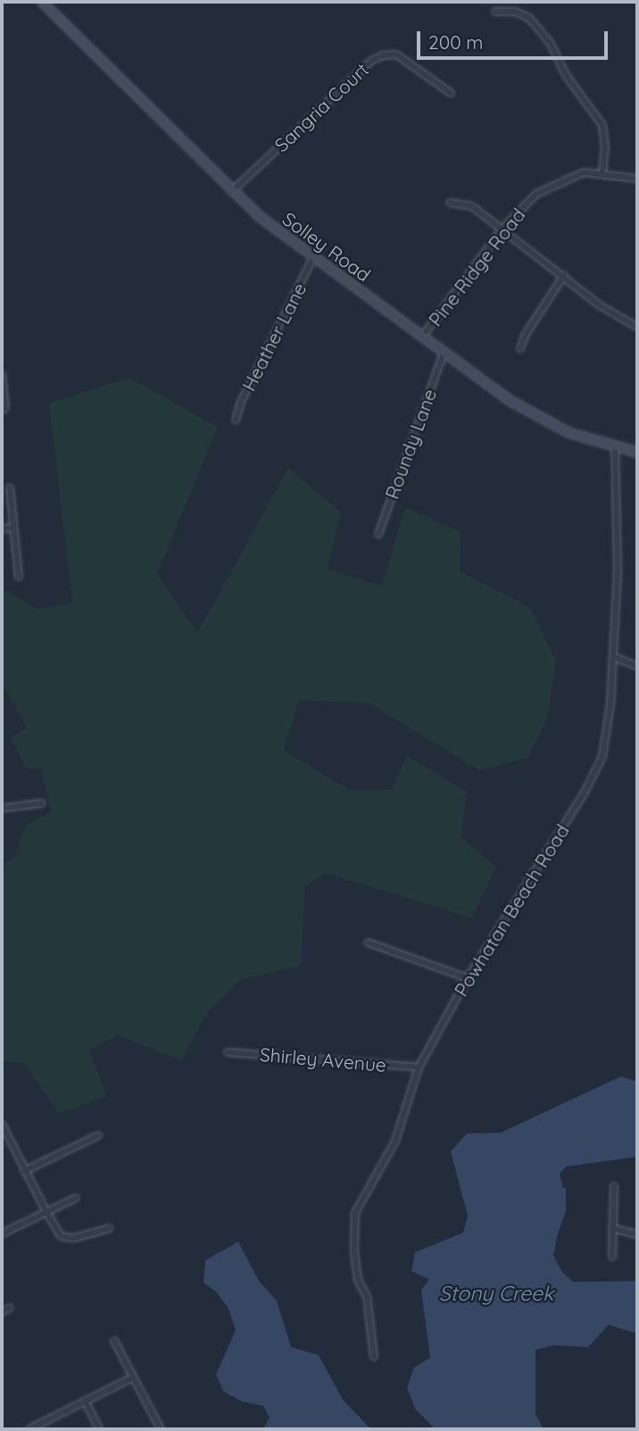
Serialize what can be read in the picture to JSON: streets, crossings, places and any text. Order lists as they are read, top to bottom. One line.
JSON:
{"streets":{"main road":["Solley Road"],"street":["Sangria Court","Pine Ridge Road","Heather Lane","Roundy Lane","Powhatan Beach Road","Shirley Avenue"]},"crossings":[["Sangria Court","Solley Road"],["Solley Road","Pine Ridge Road"],["Solley Road","Heather Lane"],["Solley Road","Roundy Lane"],["Solley Road","Powhatan Beach Road"],["Powhatan Beach Road","Shirley Avenue"]],"water":["Stony Creek"],"scale_bar":"200 m"}
